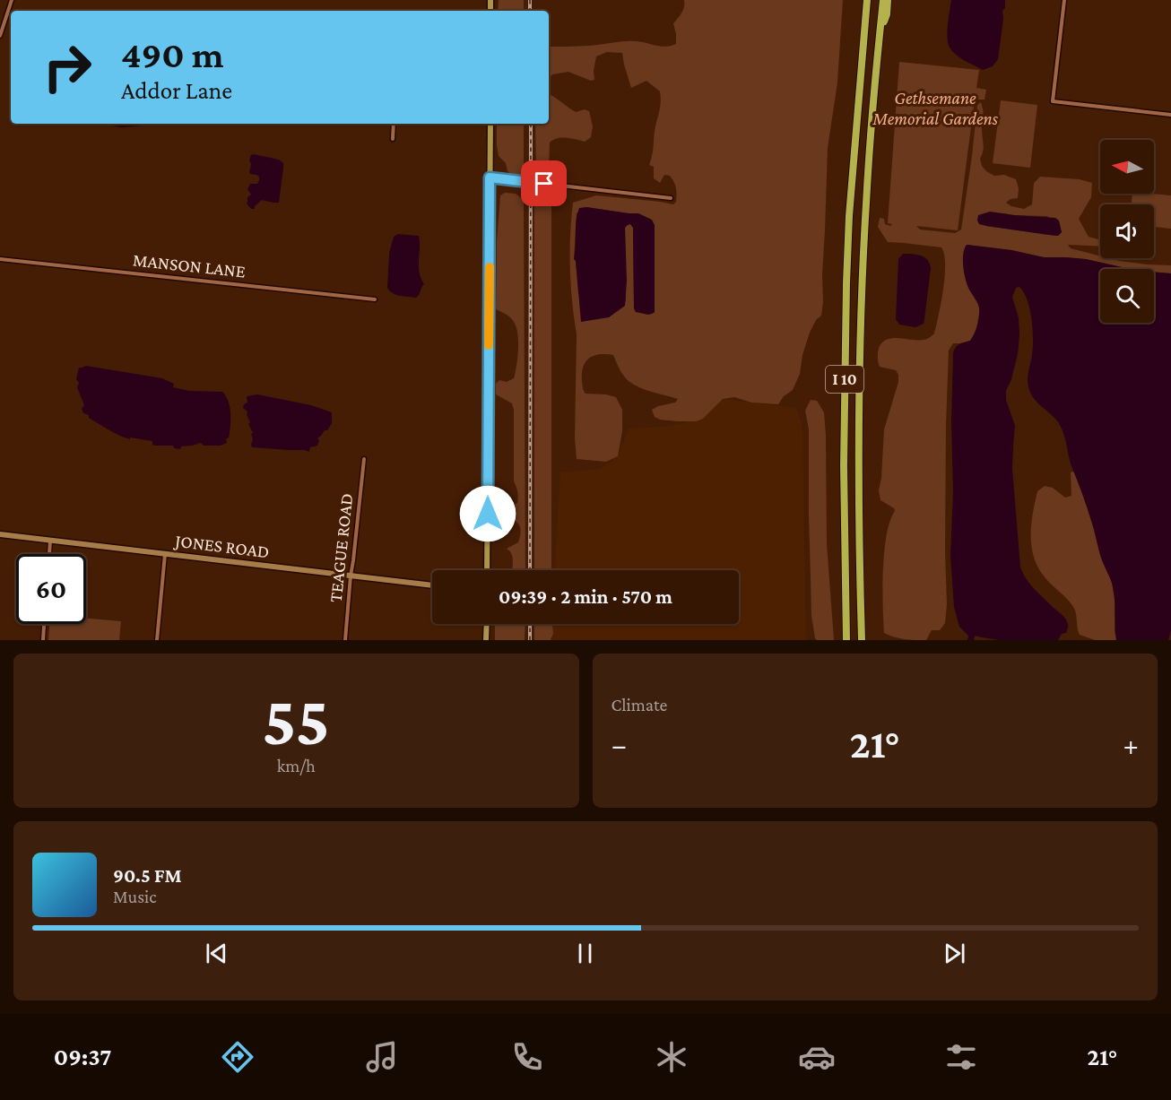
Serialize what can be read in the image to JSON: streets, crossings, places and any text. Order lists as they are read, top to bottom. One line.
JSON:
{"streets":{"highway":["I 10"],"street":["MANSON LANE","JONES ROAD","TEAGUE ROAD"]},"crossings":[["JONES ROAD","TEAGUE ROAD"]],"parks":["Gethsemane Memorial Gardens"],"north":"left","page":{"turn":["490 m","Addor Lane"],"limit":"60","trip":"09:39 · 2 min · 570 m","tile":[["55","km/h"],"Climate"],"heat":["−","21°","+"],"song":["90.5 FM","Music"],"tabs":["09:37","21°"]}}
